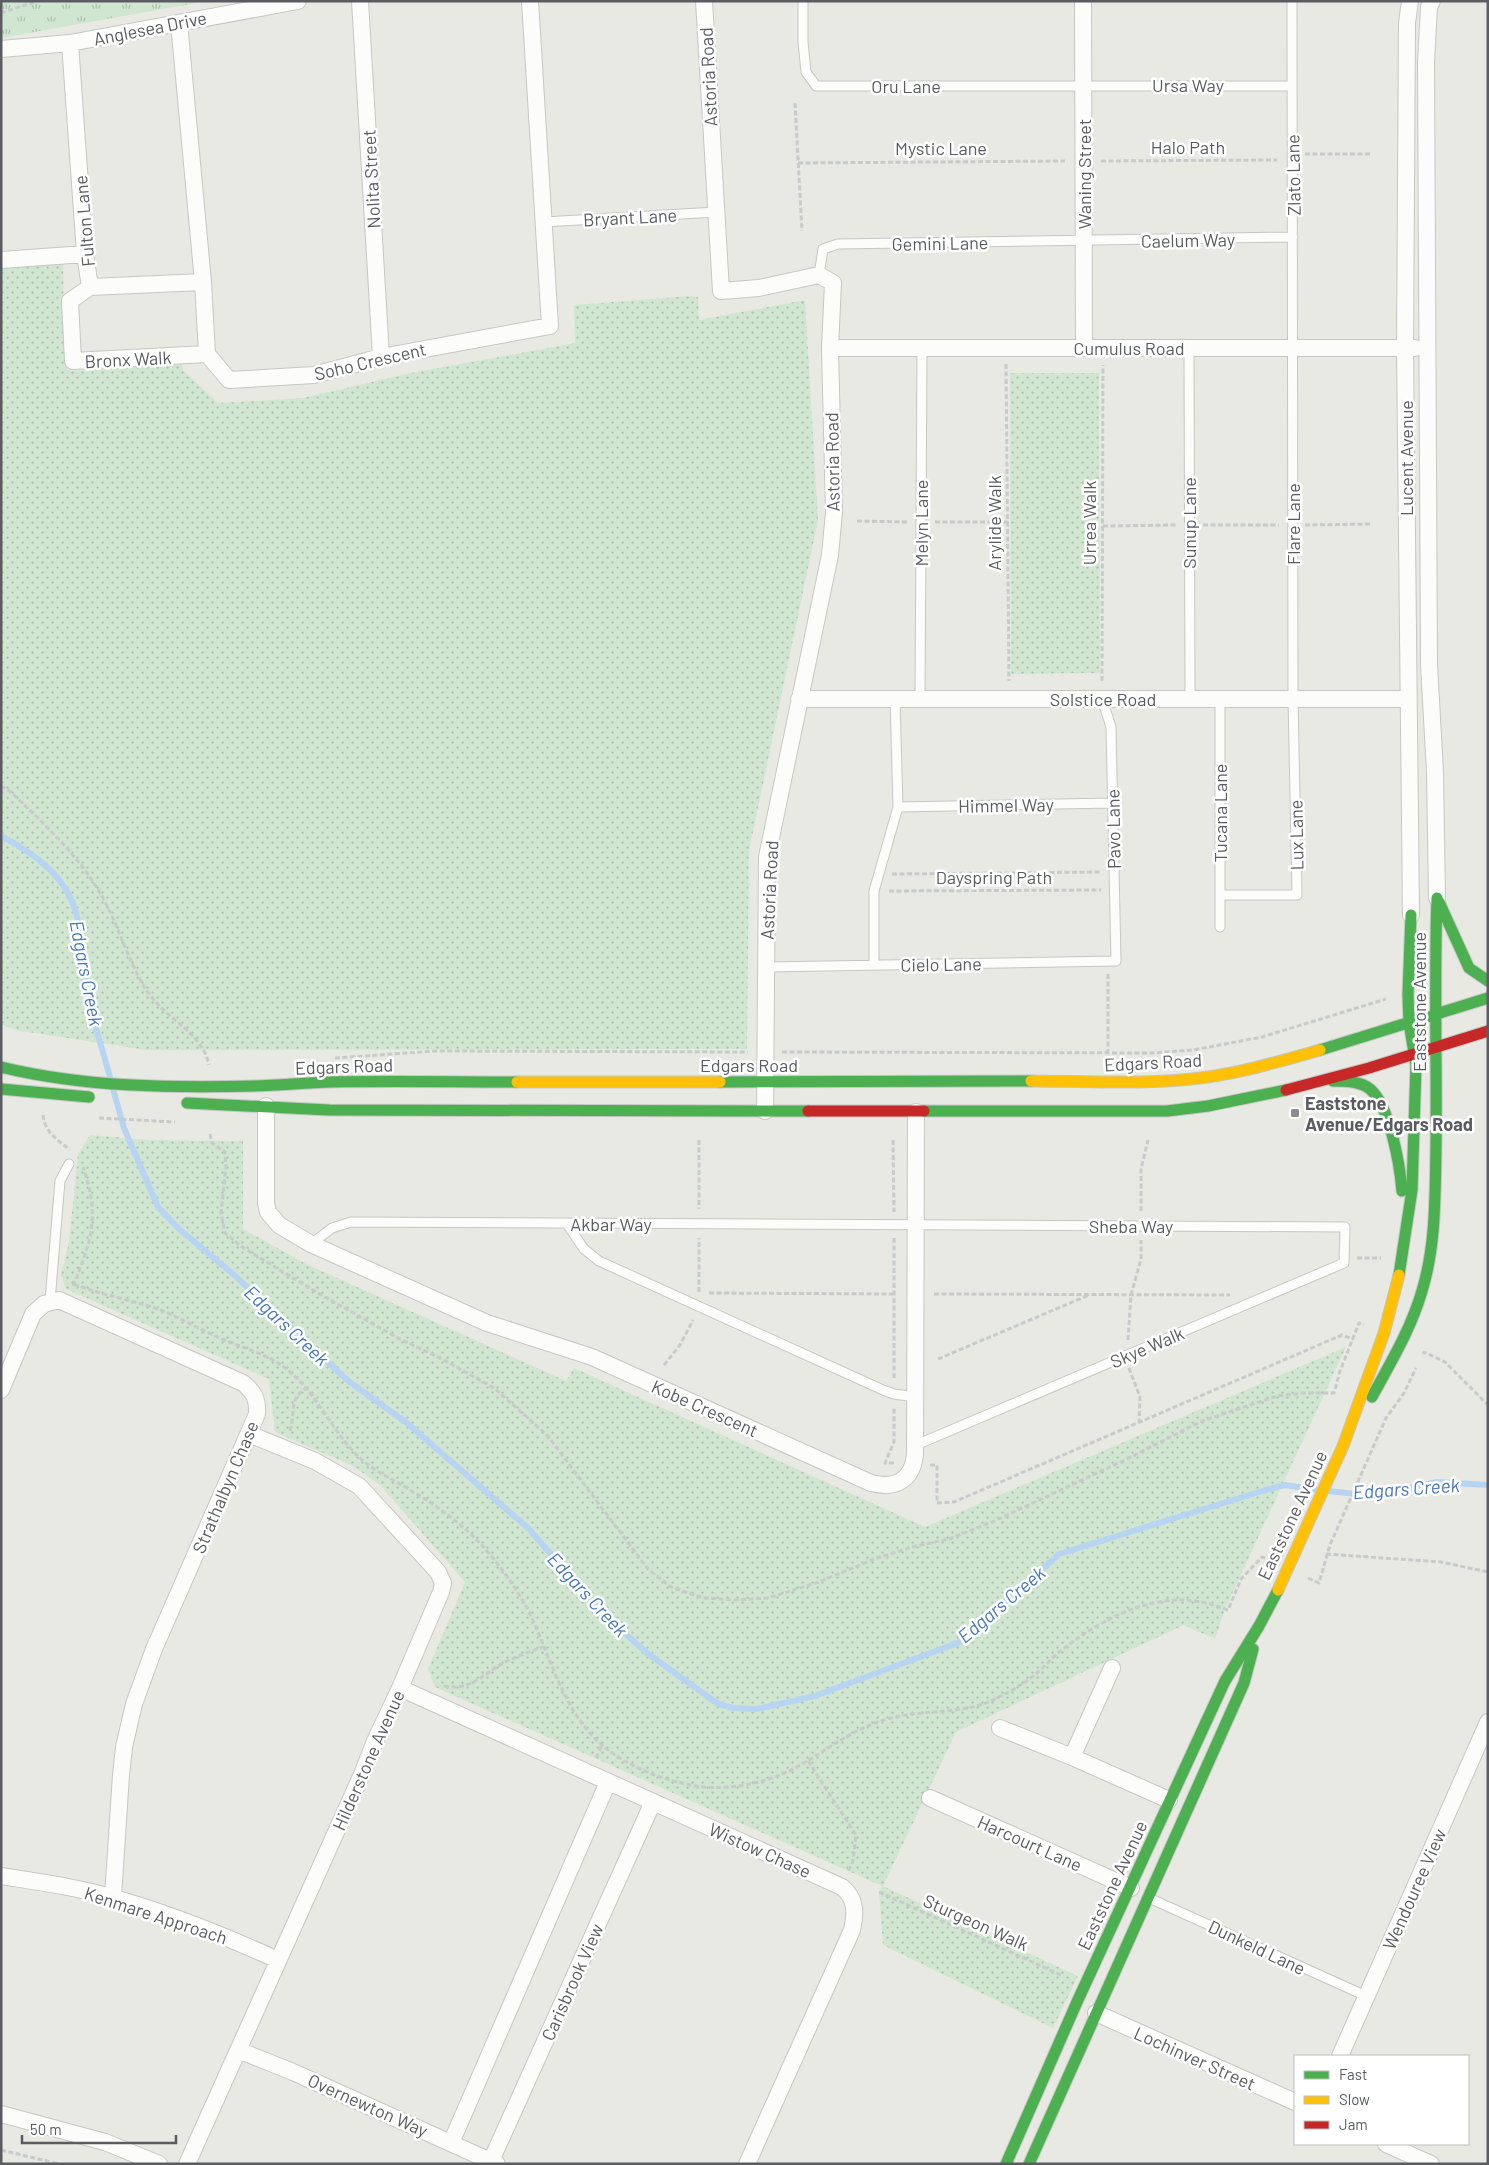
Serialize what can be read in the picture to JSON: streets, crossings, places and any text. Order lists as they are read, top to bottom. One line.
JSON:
{"streets":{"main road":["Eaststone Avenue","Edgars Road"],"street":["Anglesea Drive","Astoria Road","Waning Street","Nolita Street","Fulton Lane","Cumulus Road","Bronx Walk","Soho Crescent","Lucent Avenue","Solstice Road","Kobe Crescent","Strathalbyn Chase","Hilderstone Avenue","Harcourt Lane","Wistow Chase","Wendouree View","Kenmare Approach","Carisbrook View","Lochinver Street","Overnewton Way"],"lane":["Ursa Way","Oru Lane","Zlato Lane","Bryant Lane","Caelum Way","Gemini Lane","Melyn Lane","Sunup Lane","Flare Lane","Himmel Way","Tucana Lane","Pavo Lane","Lux Lane","Cielo Lane","Akbar Way","Sheba Way","Skye Walk","Dunkeld Lane"],"path":["Halo Path","Mystic Lane","Arylide Walk","Urrea Walk","Dayspring Path","Sturgeon Walk"]},"crossings":[["Anglesea Drive","Fulton Lane"],["Astoria Road","Bryant Lane"],["Astoria Road","Gemini Lane"],["Astoria Road","Cumulus Road"],["Astoria Road","Solstice Road"],["Astoria Road","Cielo Lane"],["Astoria Road","Edgars Road"],["Ursa Way","Oru Lane"],["Ursa Way","Waning Street"],["Ursa Way","Zlato Lane"],["Oru Lane","Waning Street"],["Halo Path","Mystic Lane"],["Halo Path","Waning Street"],["Halo Path","Zlato Lane"],["Mystic Lane","Waning Street"],["Waning Street","Caelum Way"],["Waning Street","Gemini Lane"],["Waning Street","Cumulus Road"],["Zlato Lane","Caelum Way"],["Zlato Lane","Cumulus Road"],["Zlato Lane","Flare Lane"],["Nolita Street","Soho Crescent"],["Bryant Lane","Soho Crescent"],["Fulton Lane","Bronx Walk"],["Caelum Way","Gemini Lane"],["Cumulus Road","Lucent Avenue"],["Cumulus Road","Melyn Lane"],["Cumulus Road","Arylide Walk"],["Cumulus Road","Urrea Walk"],["Cumulus Road","Sunup Lane"],["Cumulus Road","Flare Lane"],["Bronx Walk","Soho Crescent"],["Lucent Avenue","Solstice Road"],["Lucent Avenue","Eaststone Avenue"],["Melyn Lane","Solstice Road"],["Arylide Walk","Solstice Road"],["Urrea Walk","Solstice Road"],["Urrea Walk","Pavo Lane"],["Sunup Lane","Solstice Road"],["Flare Lane","Solstice Road"],["Flare Lane","Lux Lane"],["Solstice Road","Tucana Lane"],["Solstice Road","Pavo Lane"],["Solstice Road","Lux Lane"],["Himmel Way","Pavo Lane"],["Tucana Lane","Lux Lane"],["Pavo Lane","Dayspring Path"],["Pavo Lane","Cielo Lane"],["Eaststone Avenue","Edgars Road"],["Eaststone Avenue","Harcourt Lane"],["Eaststone Avenue","Dunkeld Lane"],["Eaststone Avenue","Lochinver Street"],["Akbar Way","Sheba Way"],["Akbar Way","Kobe Crescent"],["Sheba Way","Skye Walk"],["Sheba Way","Kobe Crescent"],["Skye Walk","Kobe Crescent"],["Strathalbyn Chase","Hilderstone Avenue"],["Strathalbyn Chase","Kenmare Approach"],["Hilderstone Avenue","Wistow Chase"],["Hilderstone Avenue","Kenmare Approach"],["Hilderstone Avenue","Overnewton Way"],["Wistow Chase","Carisbrook View"],["Wendouree View","Dunkeld Lane"],["Carisbrook View","Overnewton Way"]],"water":["Edgars Creek"],"places":{"transit":["Eaststone Avenue/Edgars Road"]},"legend":["Fast","Slow","Jam"],"scale_bar":"50 m"}
